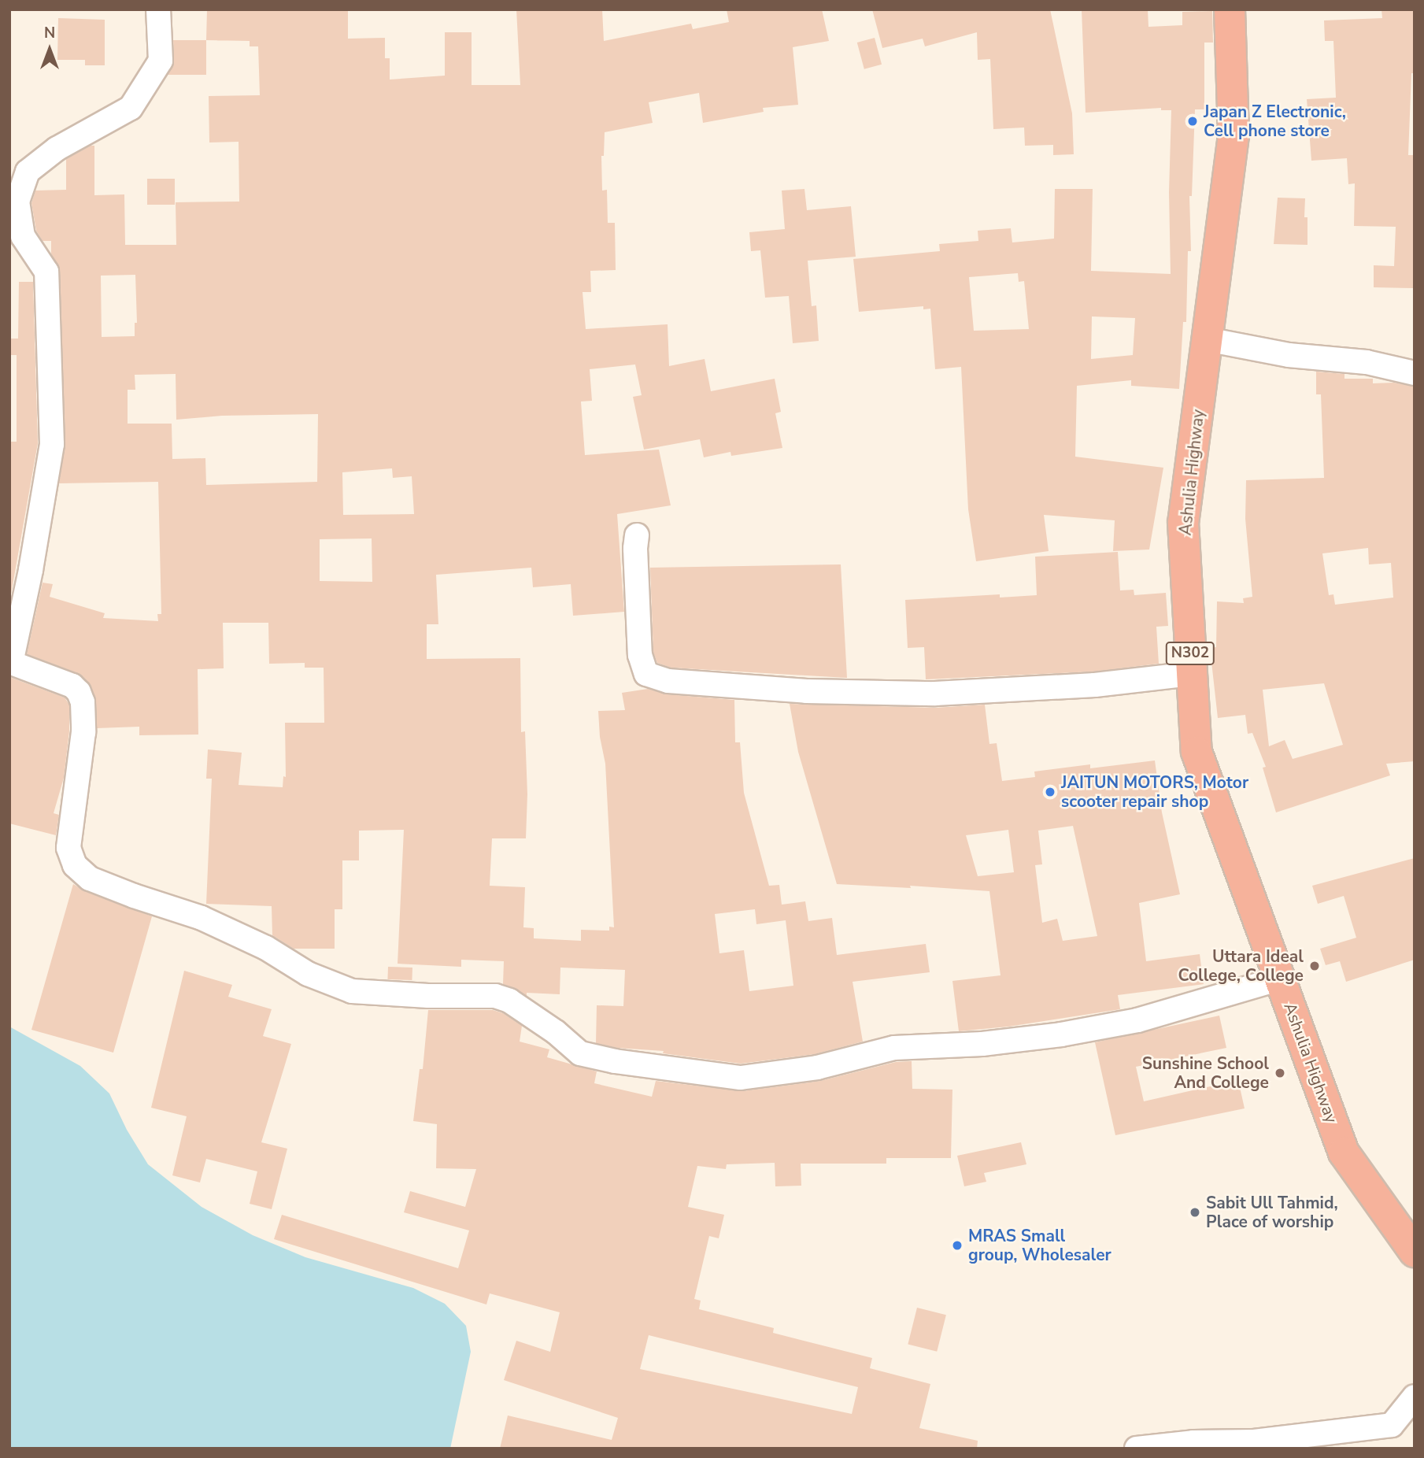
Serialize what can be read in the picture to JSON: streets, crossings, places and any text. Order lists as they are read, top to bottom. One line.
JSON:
{"streets":{"highway":["Ashulia Highway","N302"]},"places":["Japan Z Electronic, Cell phone store","JAITUN MOTORS, Motor scooter repair shop","Uttara Ideal College, College","Sunshine School And College","Sabit Ull Tahmid, Place of worship","MRAS Small group, Wholesaler"],"north":"top"}
